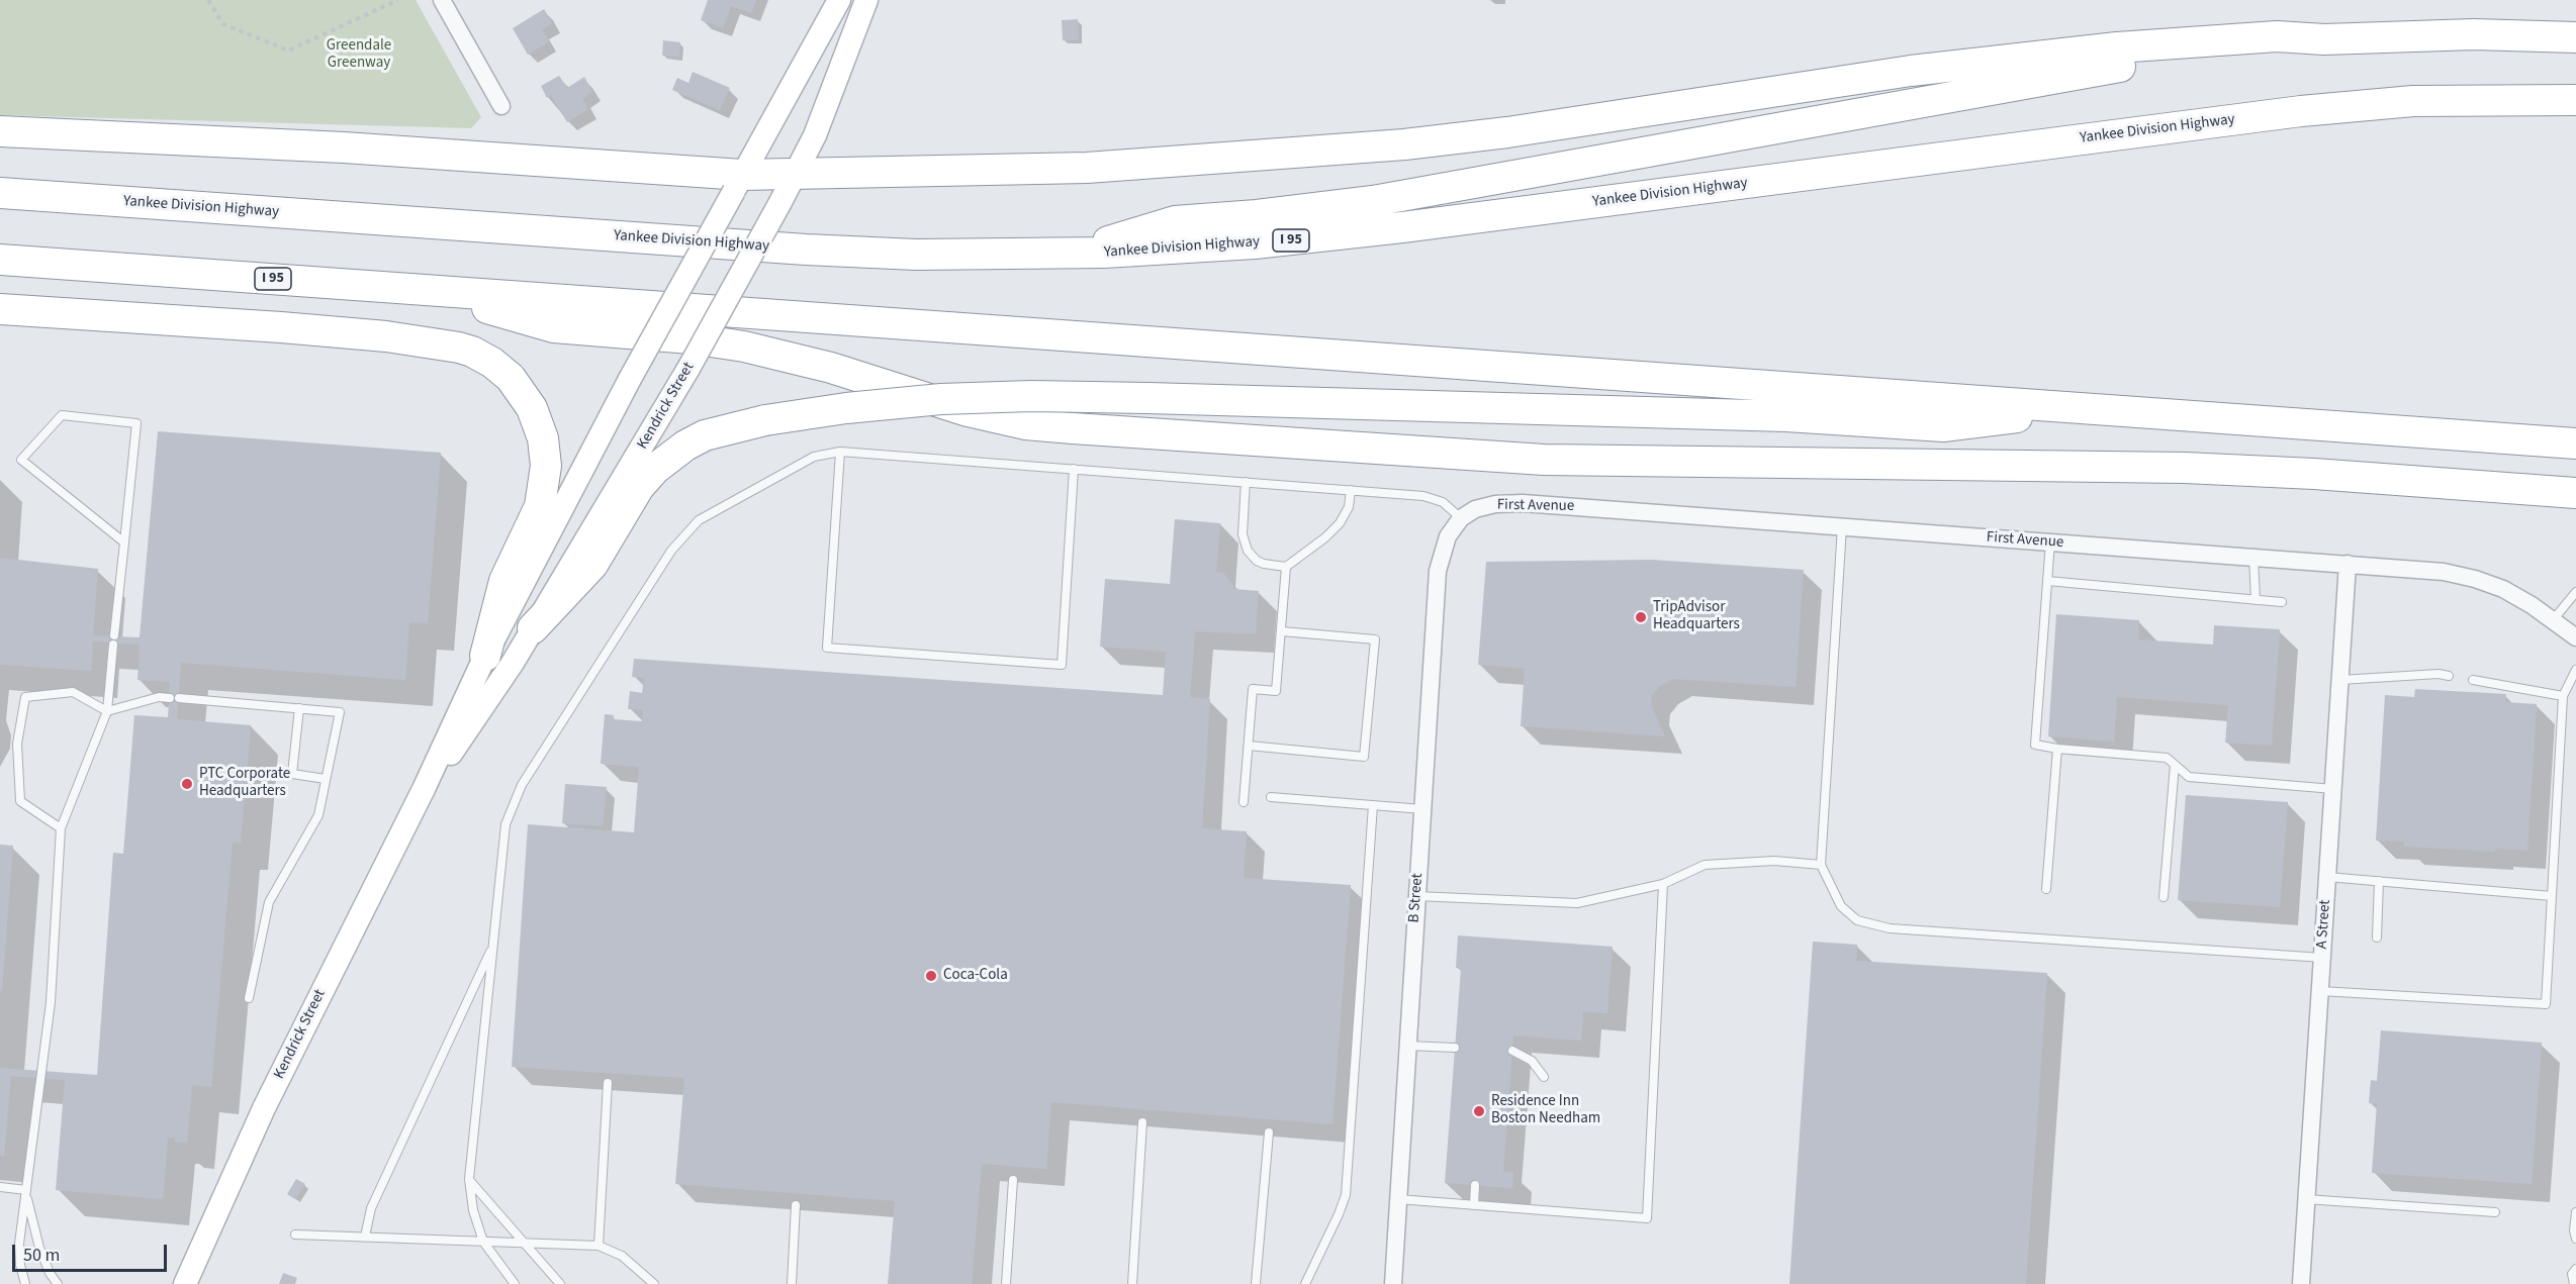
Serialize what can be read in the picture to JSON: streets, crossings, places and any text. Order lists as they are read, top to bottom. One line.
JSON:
{"streets":{"highway":["Yankee Division Highway","I 95"],"main road":["Kendrick Street"],"street":["First Avenue","B Street","A Street"]},"crossings":[["First Avenue","B Street"],["First Avenue","A Street"]],"parks":["Greendale Greenway"],"places":["TripAdvisor Headquarters","PTC Corporate Headquarters","Coca-Cola","Residence Inn Boston Needham"],"scale_bar":"50 m"}
